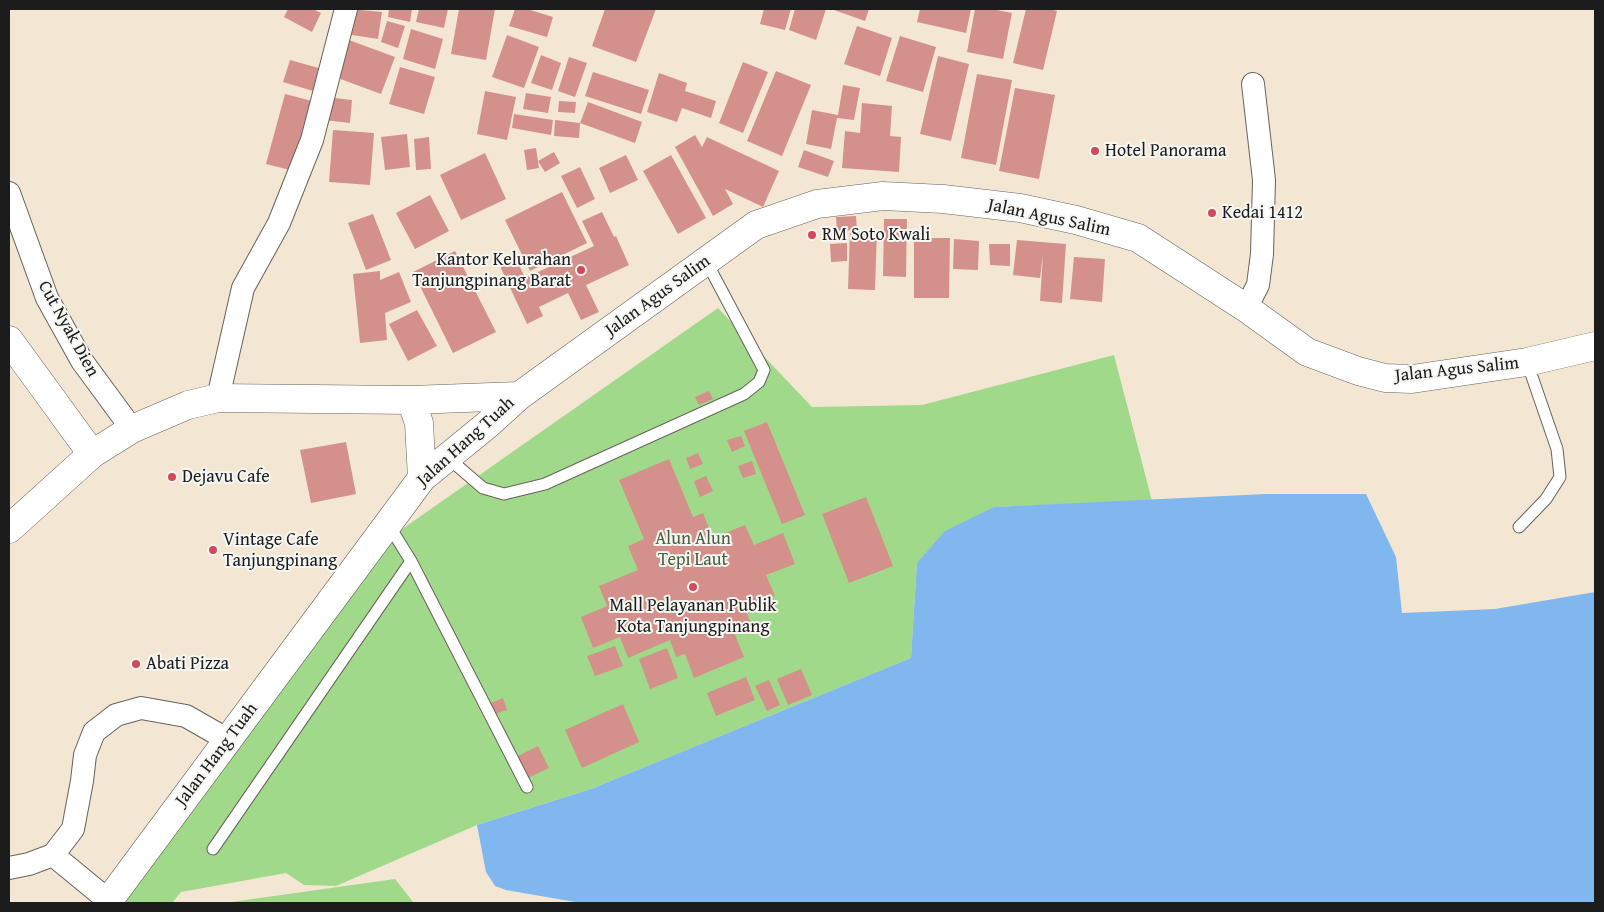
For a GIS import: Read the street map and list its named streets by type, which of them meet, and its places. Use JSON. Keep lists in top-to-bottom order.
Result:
{
  "streets": {
    "main road": ["Jalan Agus Salim", "Jalan Hang Tuah"],
    "street": ["Cut Nyak Dien"]
  },
  "crossings": [
    ["Jalan Agus Salim", "Jalan Hang Tuah"],
    ["Cut Nyak Dien", "Jalan Hang Tuah"]
  ],
  "parks": ["Alun Alun Tepi Laut"],
  "places": [
    "Hotel Panorama",
    "Kedai 1412",
    "RM Soto Kwali",
    "Kantor Kelurahan Tanjungpinang Barat",
    "Dejavu Cafe",
    "Vintage Cafe Tanjungpinang",
    "Mall Pelayanan Publik Kota Tanjungpinang",
    "Abati Pizza"
  ]
}
